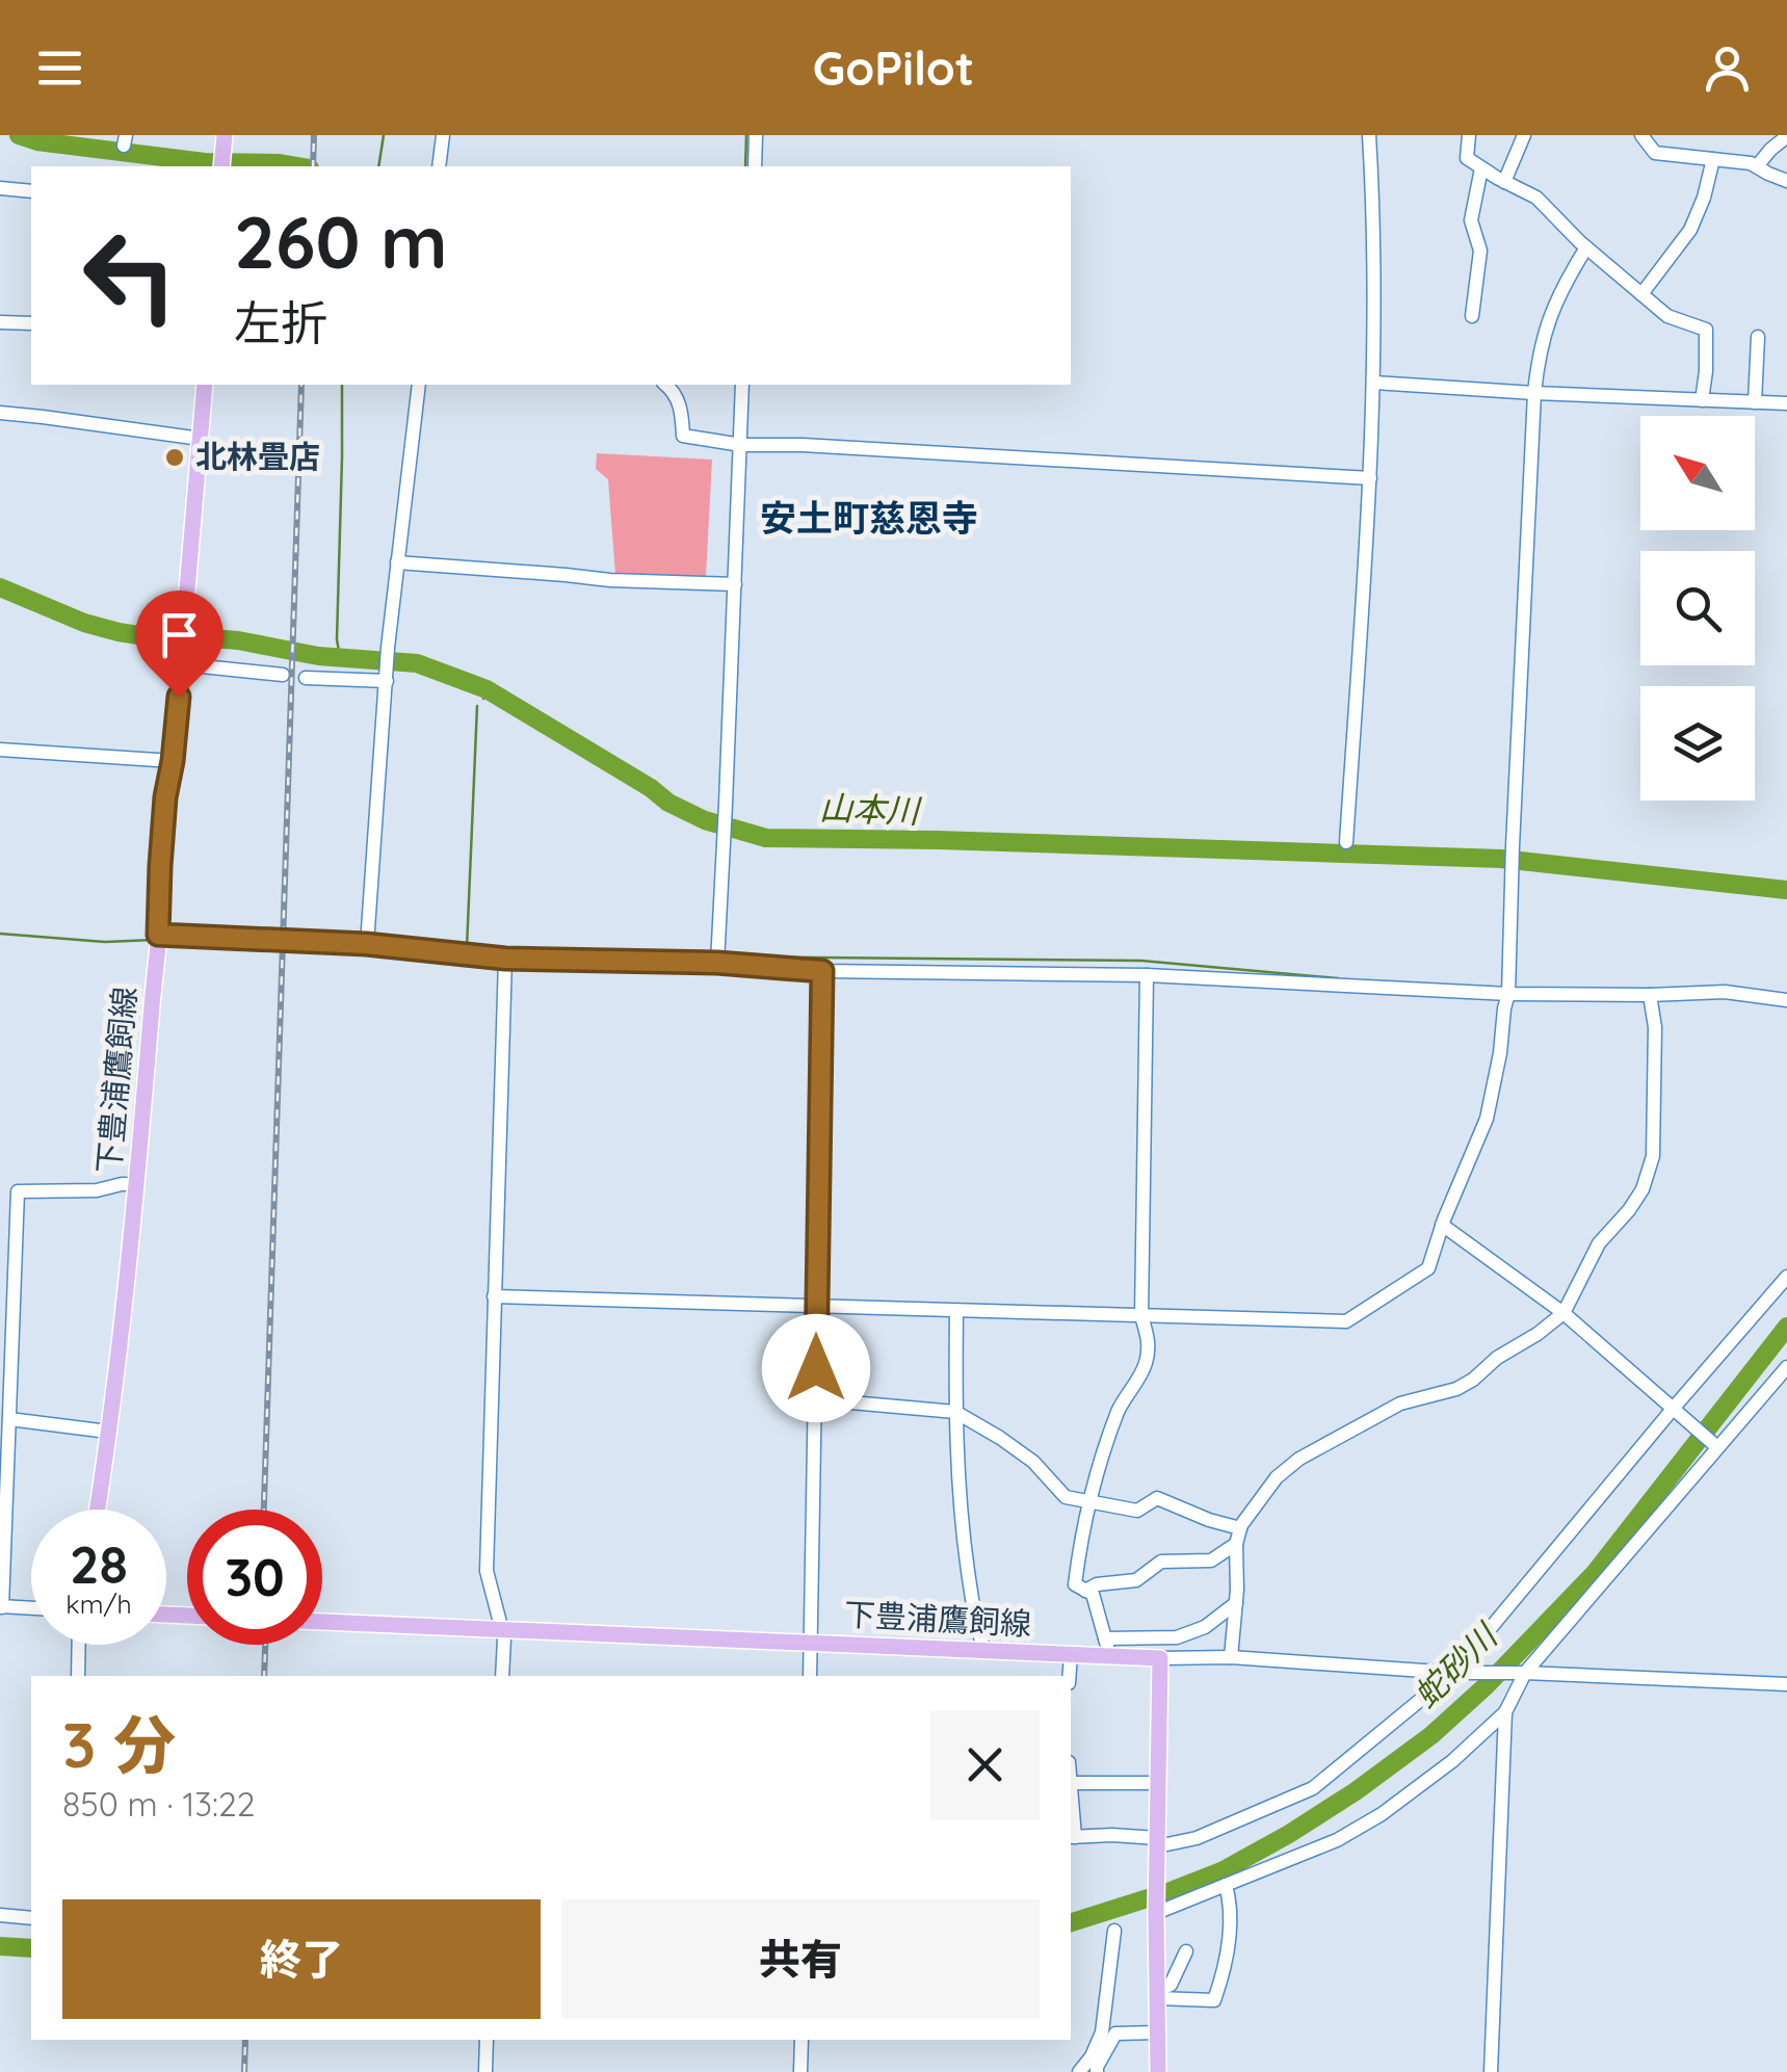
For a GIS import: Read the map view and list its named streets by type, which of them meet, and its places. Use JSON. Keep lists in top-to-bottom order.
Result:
{
  "streets": {
    "main road": ["下豊浦鷹飼線"]
  },
  "districts": ["安土町慈恩寺"],
  "water": ["山本川", "蛇砂川"],
  "places": ["北林畳店"],
  "north": "top left",
  "page": {
    "header": "GoPilot",
    "turn": ["260 m", "左折"],
    "speed": "28 km/h",
    "limit": "30",
    "heading": ["3 分", "850 m · 13:22"],
    "buttons": ["終了", "共有"]
  }
}
